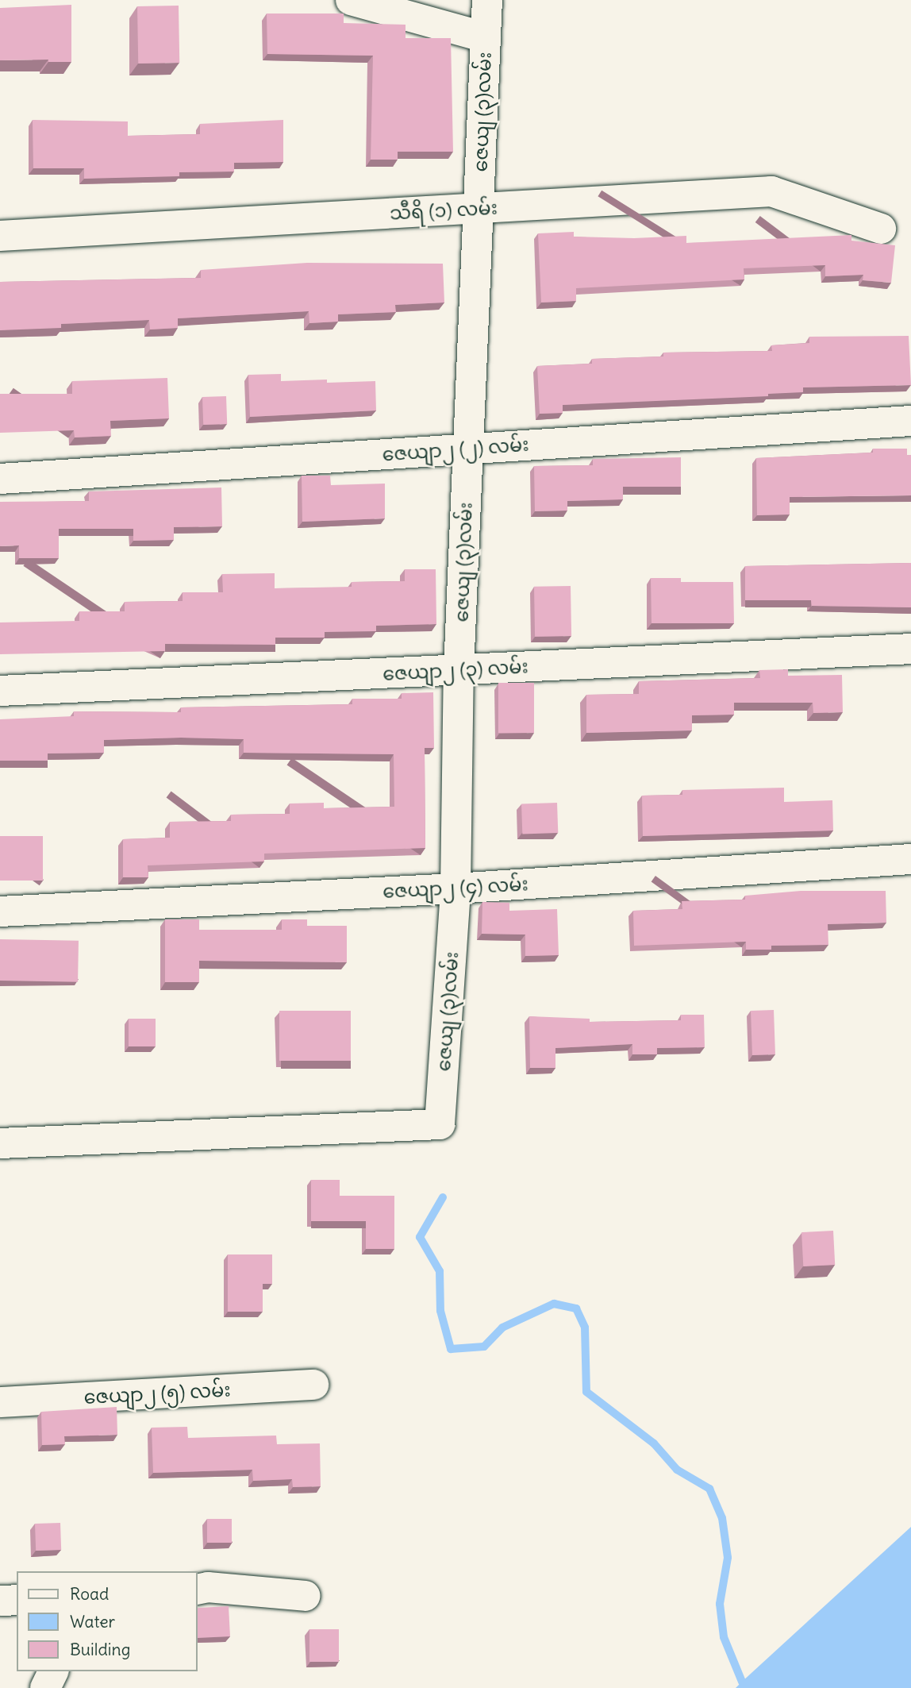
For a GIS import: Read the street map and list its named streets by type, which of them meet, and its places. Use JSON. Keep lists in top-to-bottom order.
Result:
{
  "streets": {
    "street": [
      "ဇေယျ (၃)လမ်း",
      "သီရိ (၁) လမ်း",
      "ဇေယျာ၂ (၂) လမ်း",
      "ဇေယျာ၂ (၃) လမ်း",
      "ဇေယျာ၂ (၄) လမ်း",
      "ဇေယျာ၂ (၅) လမ်း"
    ]
  },
  "crossings": [
    ["ဇေယျ (၃)လမ်း", "သီရိ (၁) လမ်း"],
    ["ဇေယျ (၃)လမ်း", "ဇေယျာ၂ (၂) လမ်း"],
    ["ဇေယျ (၃)လမ်း", "ဇေယျာ၂ (၃) လမ်း"],
    ["ဇေယျ (၃)လမ်း", "ဇေယျာ၂ (၄) လမ်း"]
  ],
  "legend": ["Road", "Water", "Building"]
}
